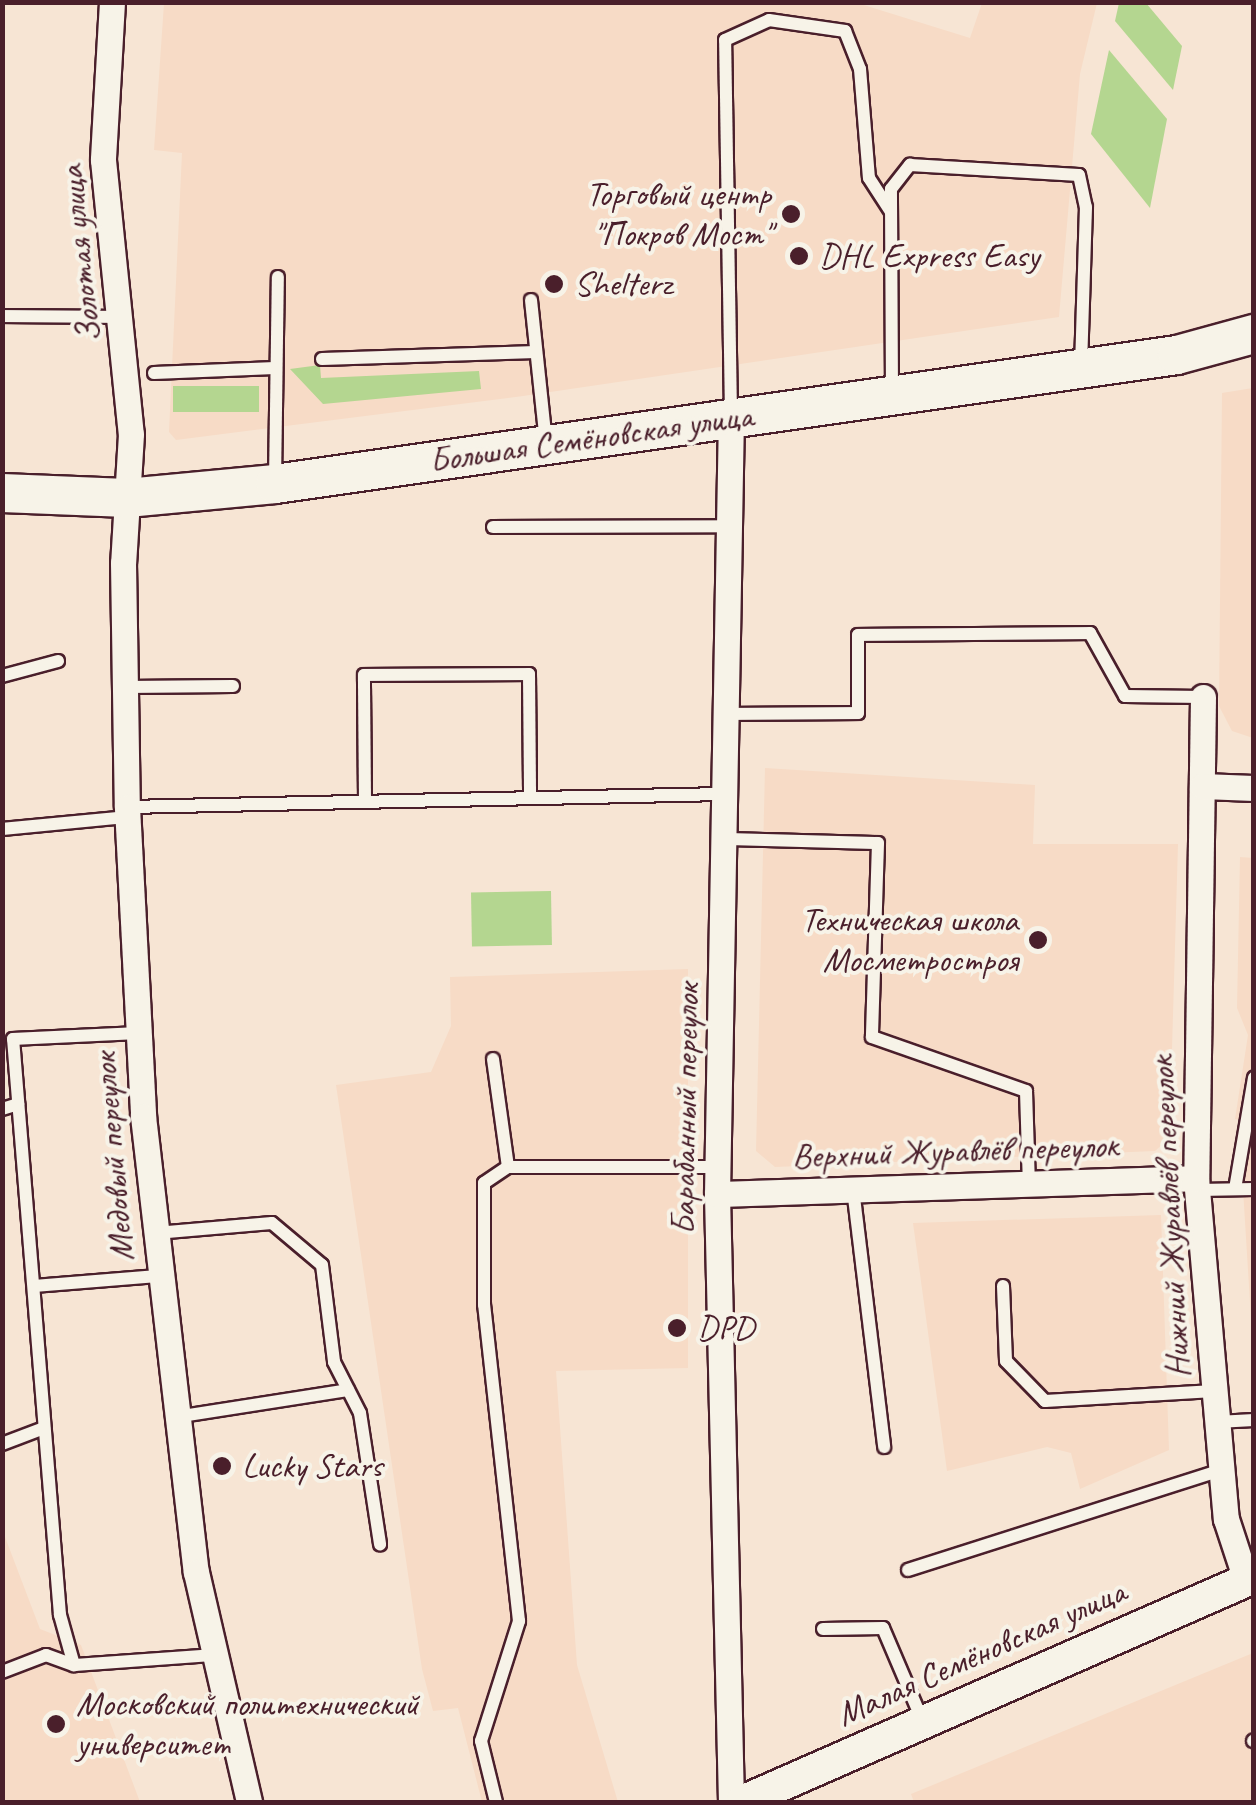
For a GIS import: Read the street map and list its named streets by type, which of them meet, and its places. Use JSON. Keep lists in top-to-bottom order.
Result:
{
  "streets": {
    "main road": ["Большая Семёновская улица"],
    "street": [
      "Золотая улица",
      "Барабанный переулок",
      "Верхний Журавлёв переулок",
      "Медовый переулок",
      "Нижний Журавлёв переулок",
      "Малая Семёновская улица"
    ]
  },
  "crossings": [
    ["Золотая улица", "Большая Семёновская улица"],
    ["Золотая улица", "Медовый переулок"],
    ["Большая Семёновская улица", "Барабанный переулок"],
    ["Большая Семёновская улица", "Медовый переулок"],
    ["Барабанный переулок", "Верхний Журавлёв переулок"],
    ["Верхний Журавлёв переулок", "Нижний Журавлёв переулок"],
    ["Нижний Журавлёв переулок", "Малая Семёновская улица"]
  ],
  "places": [
    "Торговый центр \"Покров Мост\"",
    "DHL Express Easy",
    "Shelterz",
    "Техническая школа Мосметростроя",
    "DPD",
    "Lucky Stars",
    "Московский политехнический университет"
  ]
}
